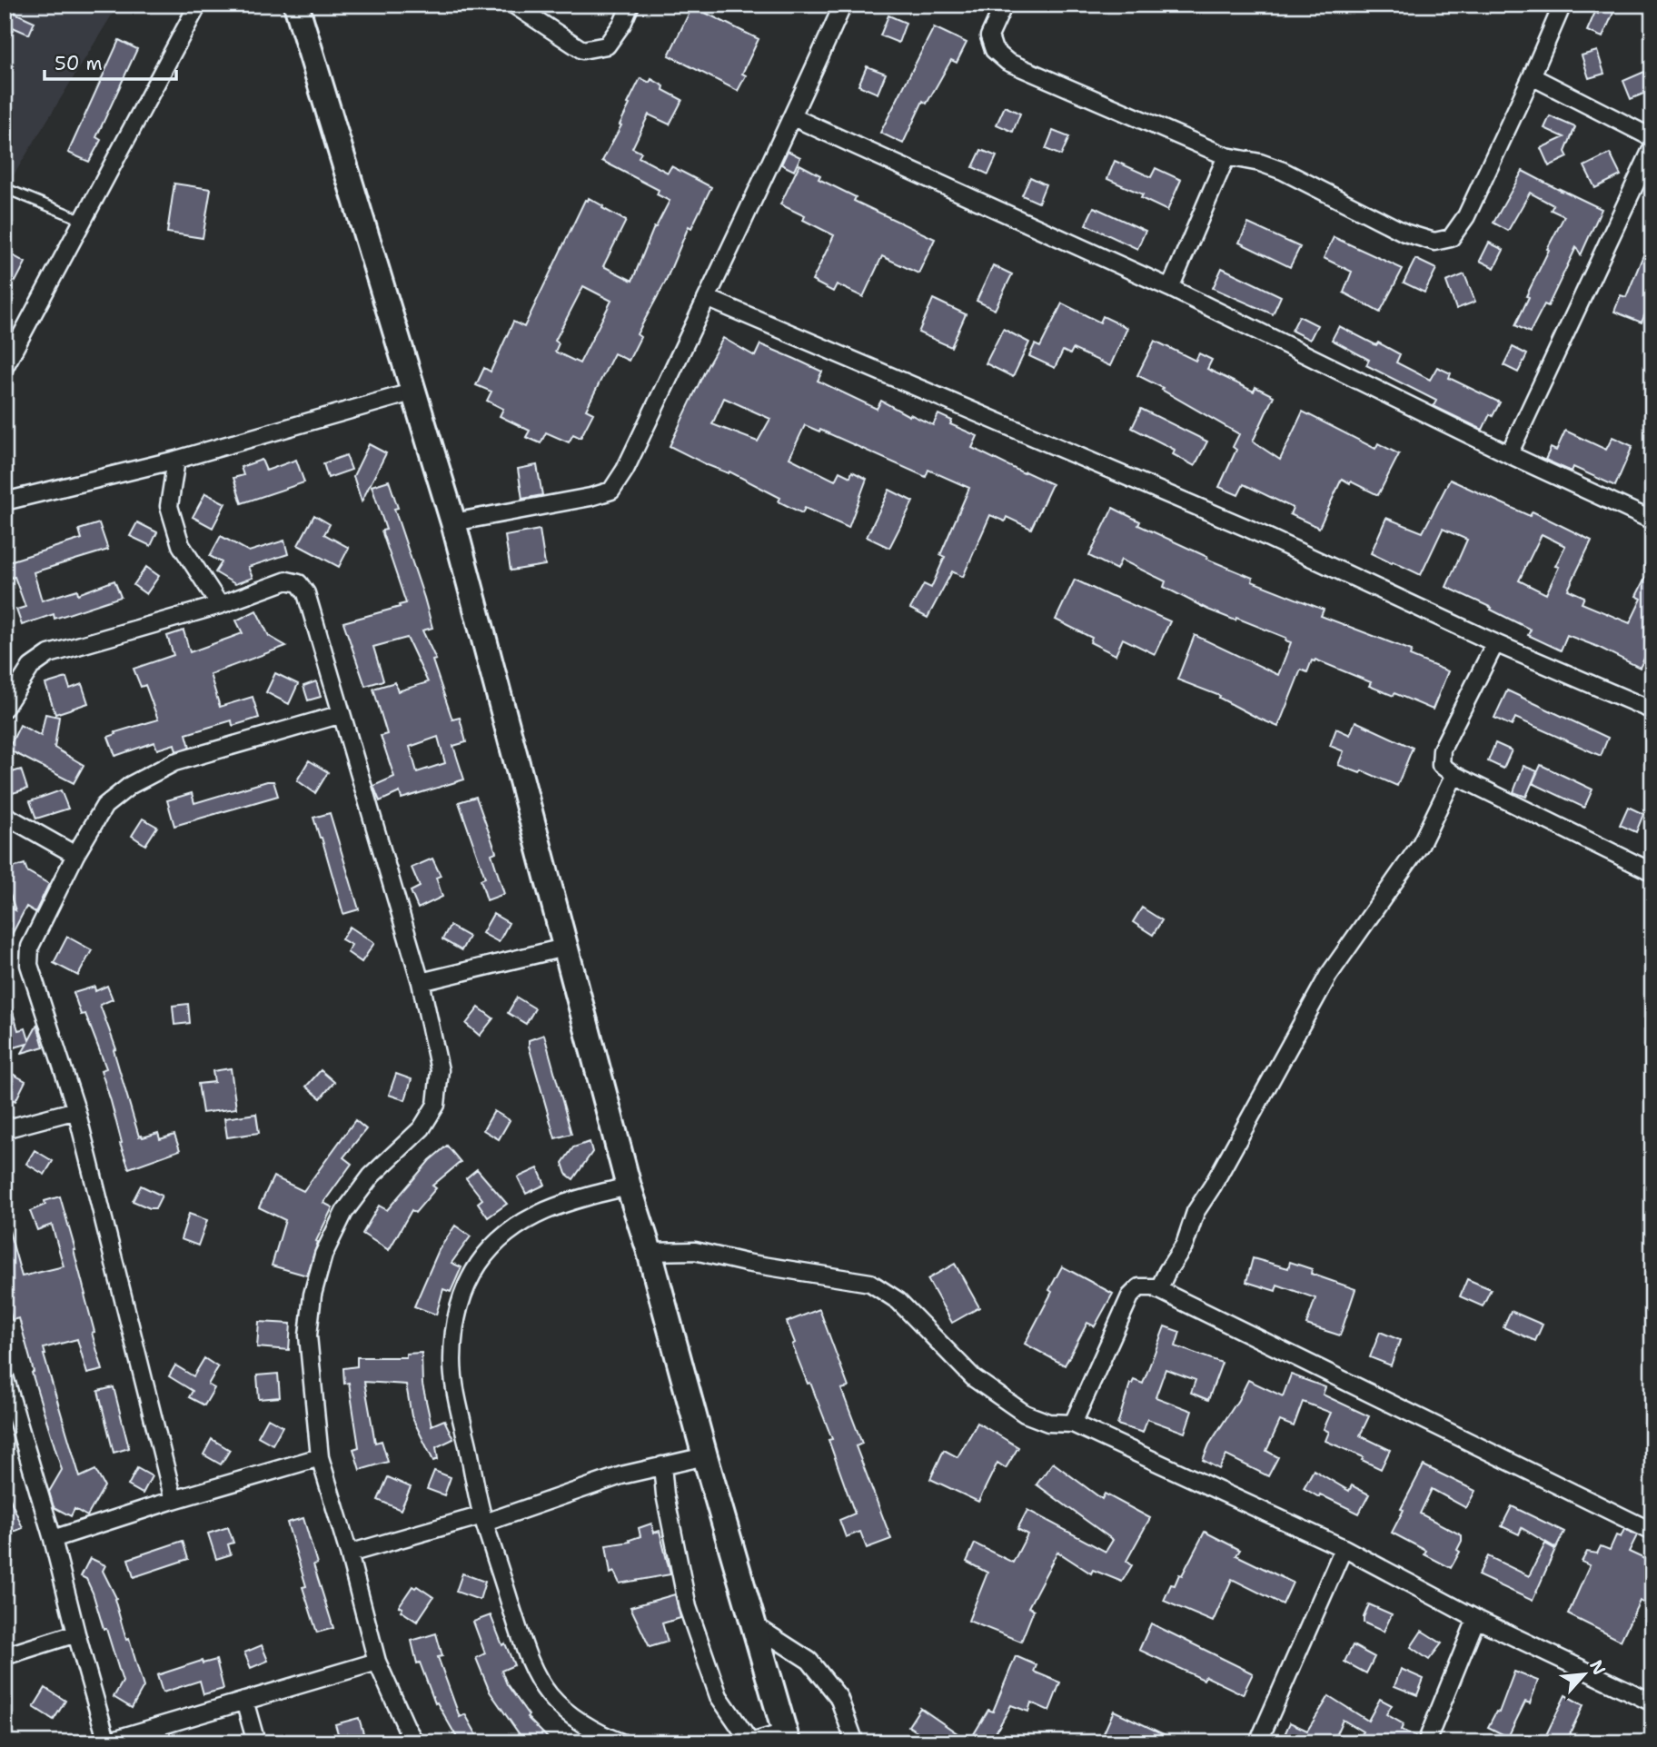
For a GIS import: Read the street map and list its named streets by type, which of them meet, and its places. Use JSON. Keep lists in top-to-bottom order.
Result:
{
  "scale_bar": "50 m",
  "north": "top right"
}
